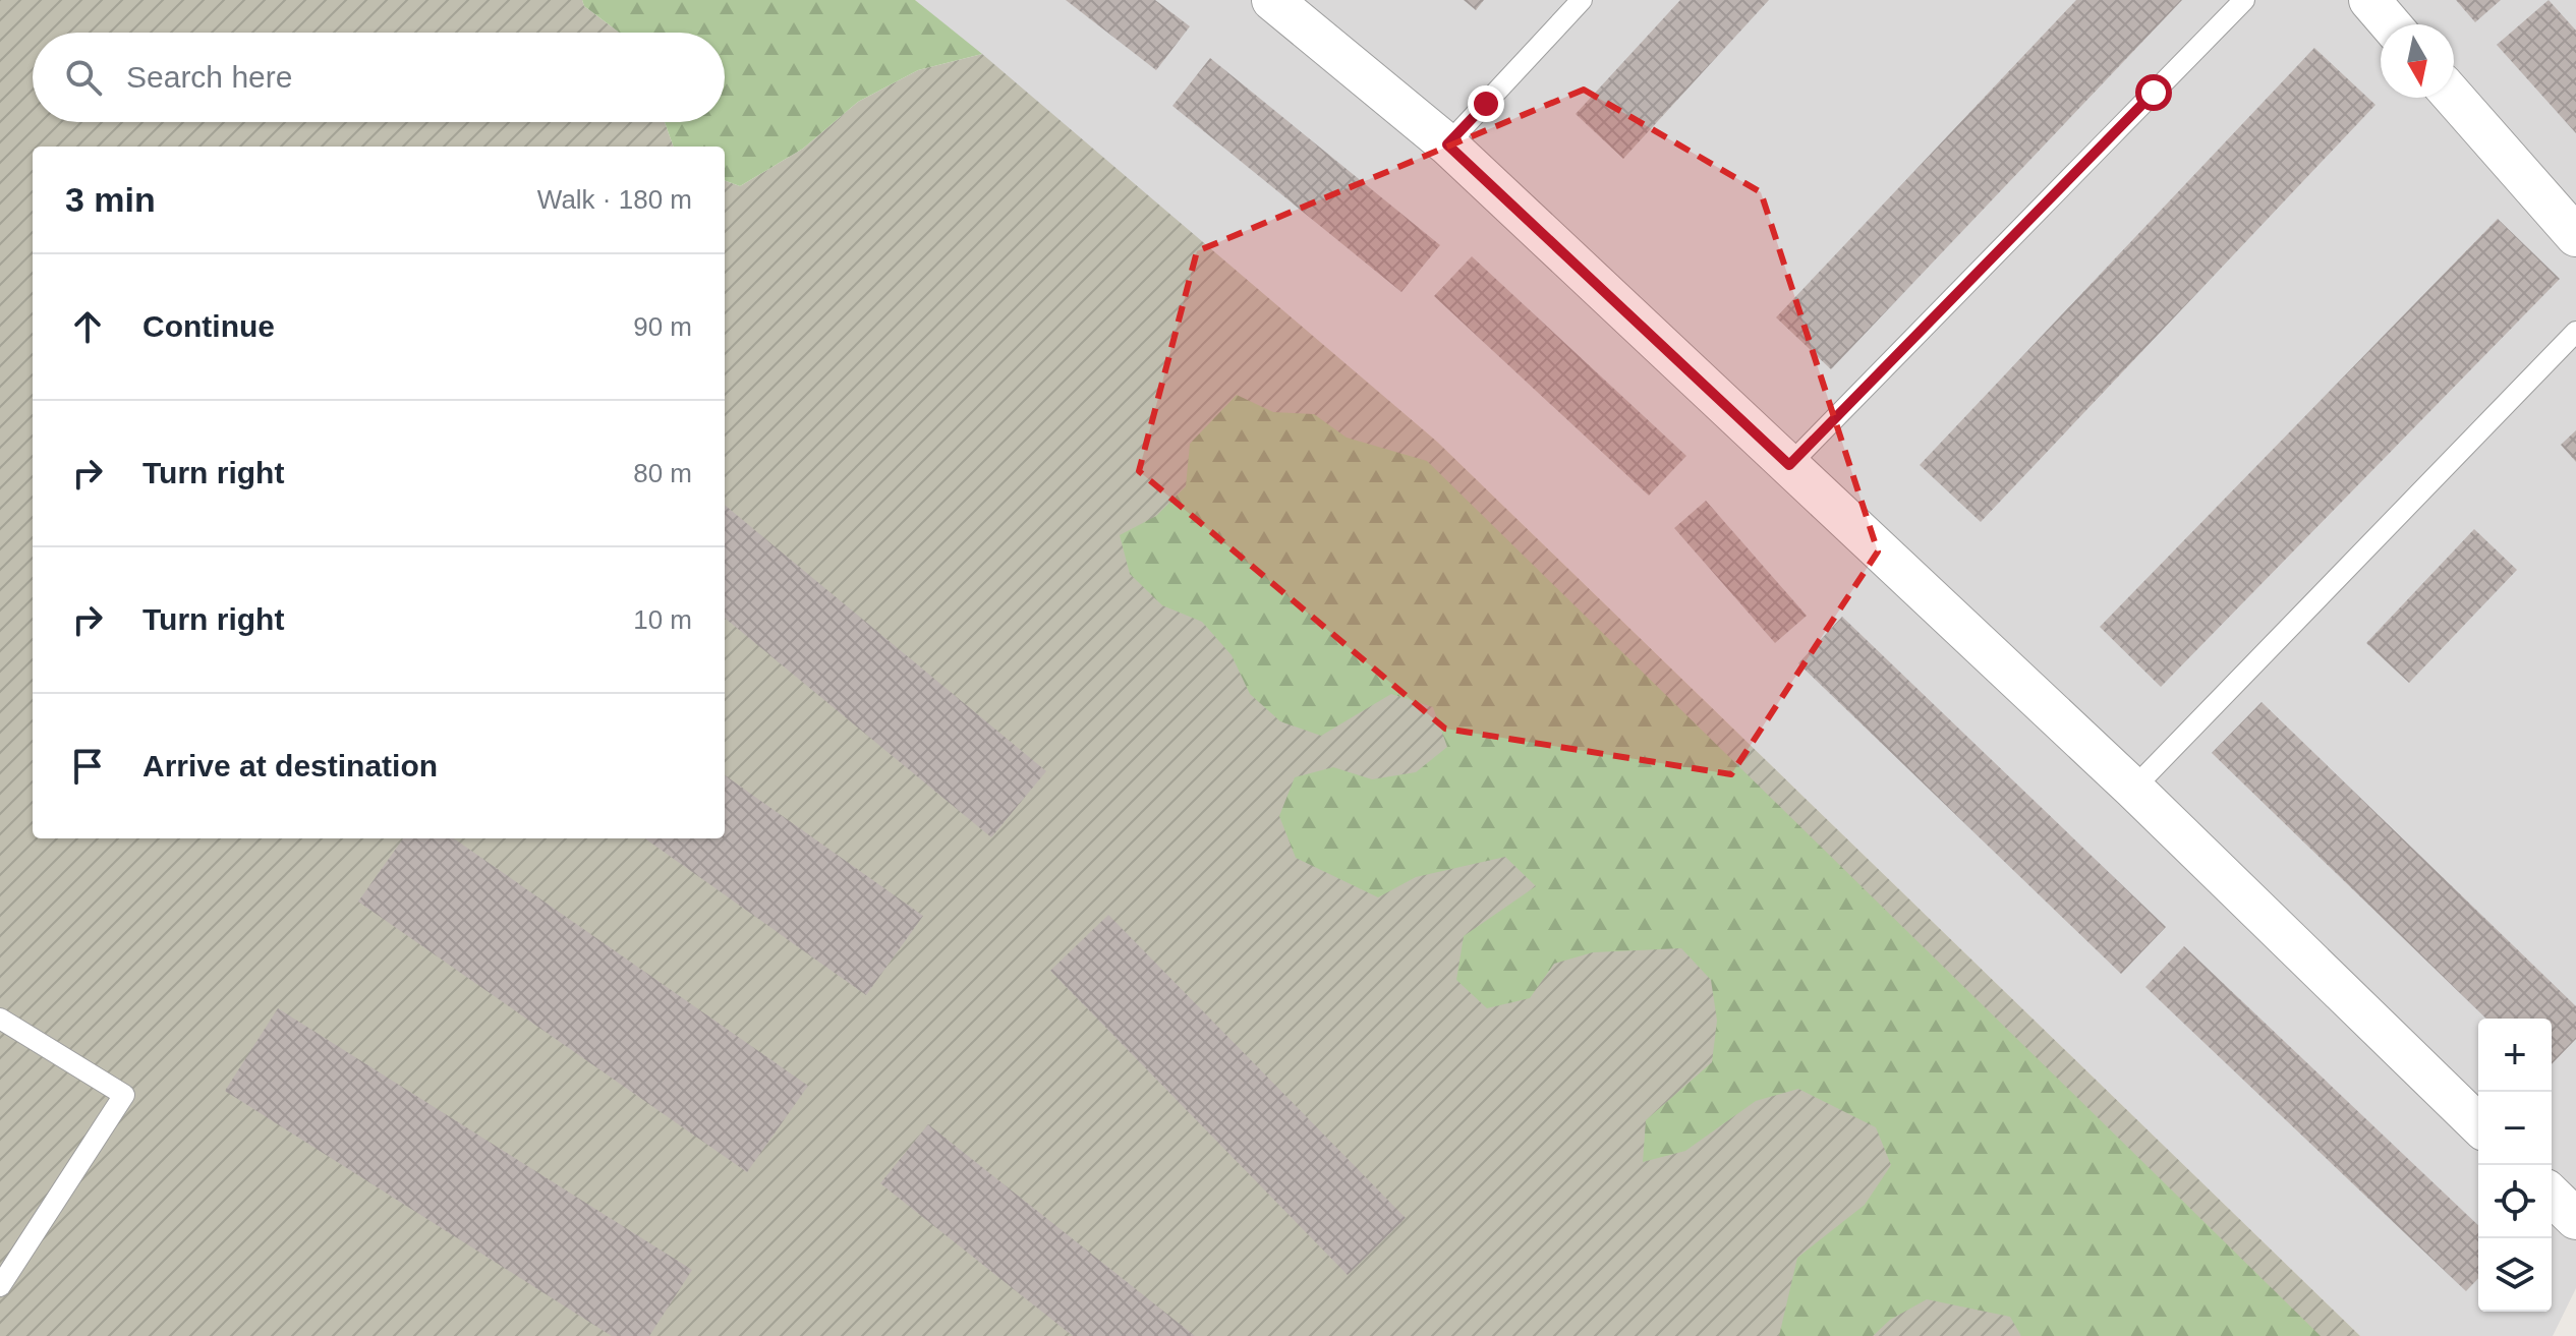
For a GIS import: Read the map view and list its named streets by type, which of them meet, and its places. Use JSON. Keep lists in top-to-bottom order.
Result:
{
  "north": "bottom",
  "page": {
    "search": "Search here",
    "heading": ["3 min", "Walk · 180 m"],
    "list": [
      ["Continue", "90 m"],
      ["Turn right", "80 m"],
      ["Turn right", "10 m"],
      "Arrive at destination"
    ],
    "map_buttons": ["+", "−"]
  }
}
